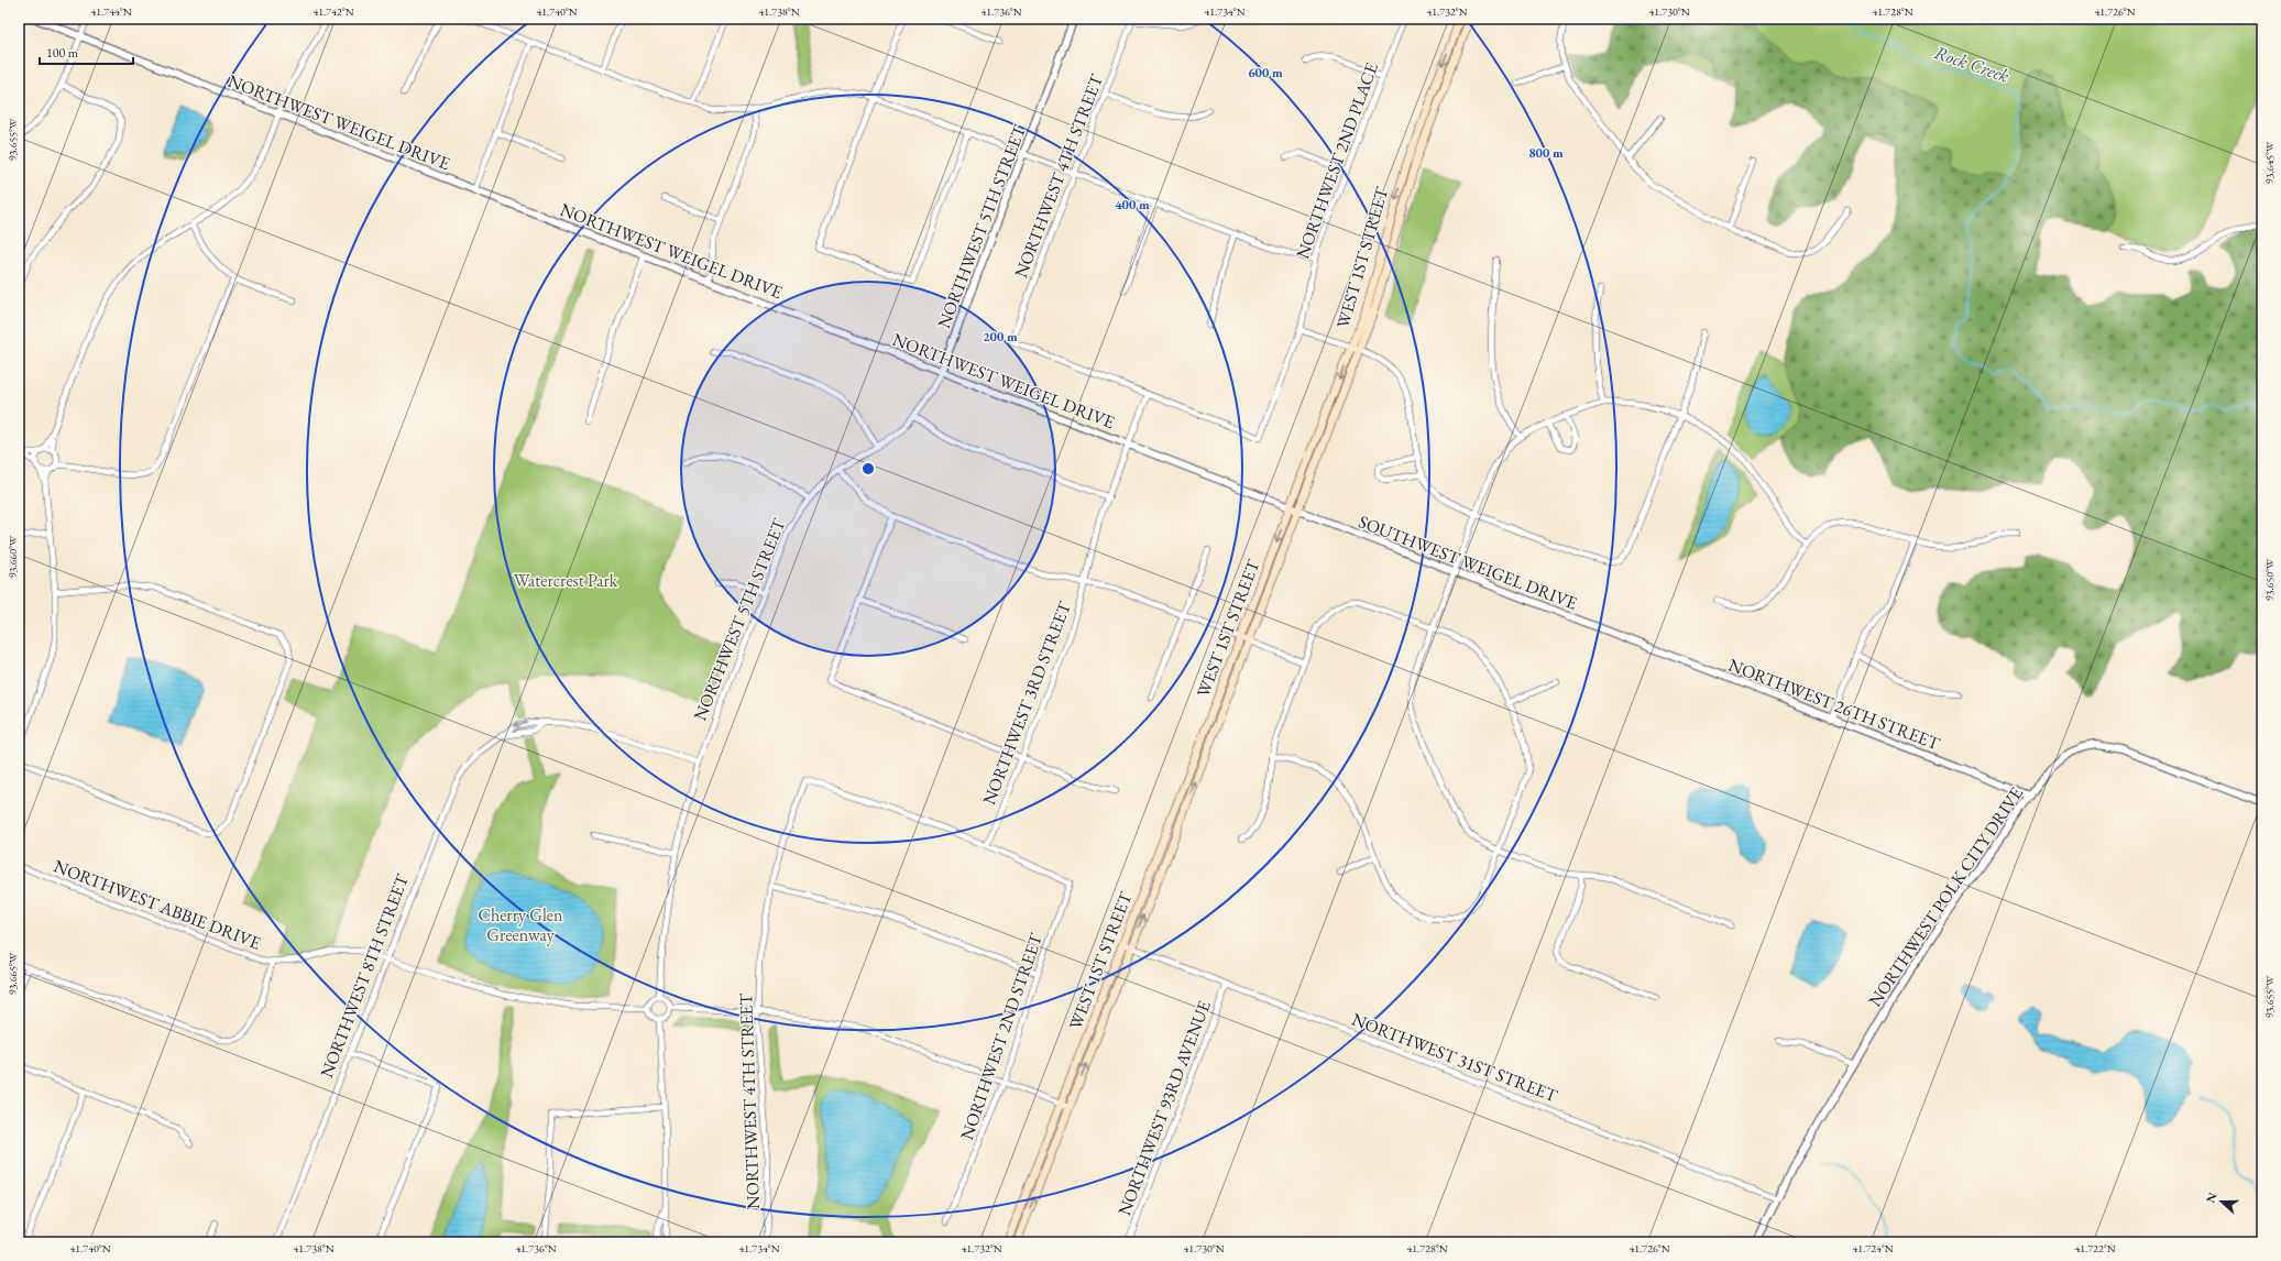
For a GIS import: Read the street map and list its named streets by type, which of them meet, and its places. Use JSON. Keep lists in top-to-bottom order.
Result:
{
  "streets": {
    "main road": ["WEST 1ST STREET"],
    "street": [
      "NORTHWEST WEIGEL DRIVE",
      "NORTHWEST 2ND PLACE",
      "NORTHWEST 4TH STREET",
      "NORTHWEST 5TH STREET",
      "SOUTHWEST WEIGEL DRIVE",
      "NORTHWEST 3RD STREET",
      "NORTHWEST 26TH STREET",
      "NORTHWEST POLK CITY DRIVE",
      "NORTHWEST ABBIE DRIVE",
      "NORTHWEST 8TH STREET",
      "NORTHWEST 2ND STREET",
      "NORTHWEST 31ST STREET",
      "NORTHWEST 93RD AVENUE"
    ]
  },
  "crossings": [
    ["NORTHWEST WEIGEL DRIVE", "NORTHWEST 5TH STREET"],
    ["NORTHWEST WEIGEL DRIVE", "WEST 1ST STREET"],
    ["NORTHWEST WEIGEL DRIVE", "SOUTHWEST WEIGEL DRIVE"],
    ["NORTHWEST WEIGEL DRIVE", "NORTHWEST 3RD STREET"],
    ["NORTHWEST 2ND PLACE", "NORTHWEST 4TH STREET"],
    ["NORTHWEST 2ND PLACE", "NORTHWEST 3RD STREET"],
    ["NORTHWEST 4TH STREET", "NORTHWEST 3RD STREET"],
    ["NORTHWEST 4TH STREET", "NORTHWEST 2ND STREET"],
    ["NORTHWEST 5TH STREET", "NORTHWEST ABBIE DRIVE"],
    ["NORTHWEST 5TH STREET", "NORTHWEST 8TH STREET"],
    ["WEST 1ST STREET", "SOUTHWEST WEIGEL DRIVE"],
    ["WEST 1ST STREET", "NORTHWEST 31ST STREET"],
    ["SOUTHWEST WEIGEL DRIVE", "NORTHWEST 26TH STREET"],
    ["NORTHWEST 3RD STREET", "NORTHWEST 2ND STREET"],
    ["NORTHWEST 26TH STREET", "NORTHWEST POLK CITY DRIVE"],
    ["NORTHWEST POLK CITY DRIVE", "NORTHWEST 31ST STREET"],
    ["NORTHWEST ABBIE DRIVE", "NORTHWEST 8TH STREET"],
    ["NORTHWEST 31ST STREET", "NORTHWEST 93RD AVENUE"]
  ],
  "water": ["Rock Creek"],
  "parks": ["Watercrest Park", "Cherry Glen Greenway"],
  "scale_bar": "100 m",
  "north": "left",
  "coordinates": [
    "41.744°N",
    "41.742°N",
    "41.740°N",
    "41.738°N",
    "41.736°N",
    "41.734°N",
    "41.732°N",
    "41.730°N",
    "41.728°N",
    "41.726°N",
    "93.655°W",
    "93.645°W",
    "93.660°W",
    "93.650°W",
    "93.665°W",
    "41.724°N",
    "41.722°N"
  ],
  "rings": [
    "600 m",
    "800 m",
    "400 m",
    "200 m"
  ]
}
